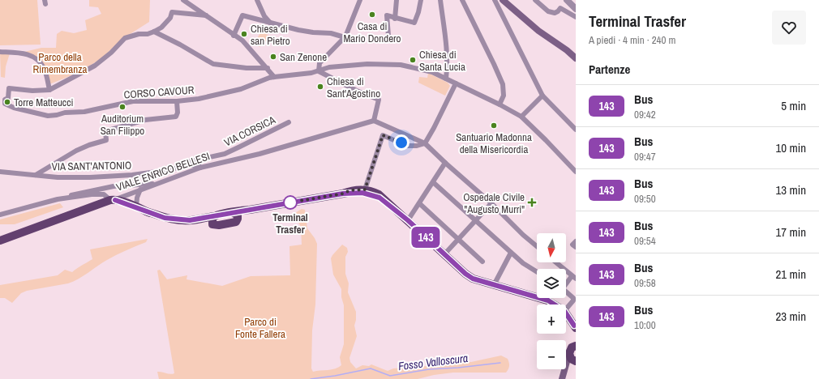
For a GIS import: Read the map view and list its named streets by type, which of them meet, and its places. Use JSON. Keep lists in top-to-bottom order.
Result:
{
  "streets": {
    "main road": ["VIALE ENRICO BELLESI"],
    "street": ["CORSO CAVOUR", "VIA CORSICA", "VIA SANT'ANTONIO"]
  },
  "crossings": [
    ["VIA CORSICA", "VIA SANT'ANTONIO"]
  ],
  "water": ["Fosso Valloscura"],
  "parks": ["Parco della Rimembranza", "Parco di Fonte Fallera"],
  "places": {
    "other": [
      "Casa di Mario Dondero",
      "Chiesa di san Pietro",
      "San Zenone",
      "Chiesa di Santa Lucia",
      "Chiesa di Sant'Agostino",
      "Torre Matteucci",
      "Auditorium San Filippo",
      "Santuario Madonna della Misericordia",
      "Terminal Trasfer"
    ],
    "health": ["Ospedale Civile \"Augusto Murri\""]
  },
  "lines": ["bus line 143"],
  "north": "bottom",
  "page": {
    "on_map": "143",
    "heading": [
      ["Terminal Trasfer", "A piedi · 4 min · 240 m"],
      "Partenze"
    ],
    "list": [
      {
        "mark": "143",
        "name": "Bus",
        "note": "09:42",
        "value": "5 min"
      },
      {
        "mark": "143",
        "name": "Bus",
        "note": "09:47",
        "value": "10 min"
      },
      {
        "mark": "143",
        "name": "Bus",
        "note": "09:50",
        "value": "13 min"
      },
      {
        "mark": "143",
        "name": "Bus",
        "note": "09:54",
        "value": "17 min"
      },
      {
        "mark": "143",
        "name": "Bus",
        "note": "09:58",
        "value": "21 min"
      },
      {
        "mark": "143",
        "name": "Bus",
        "note": "10:00",
        "value": "23 min"
      }
    ],
    "map_buttons": ["+", "−"]
  }
}
